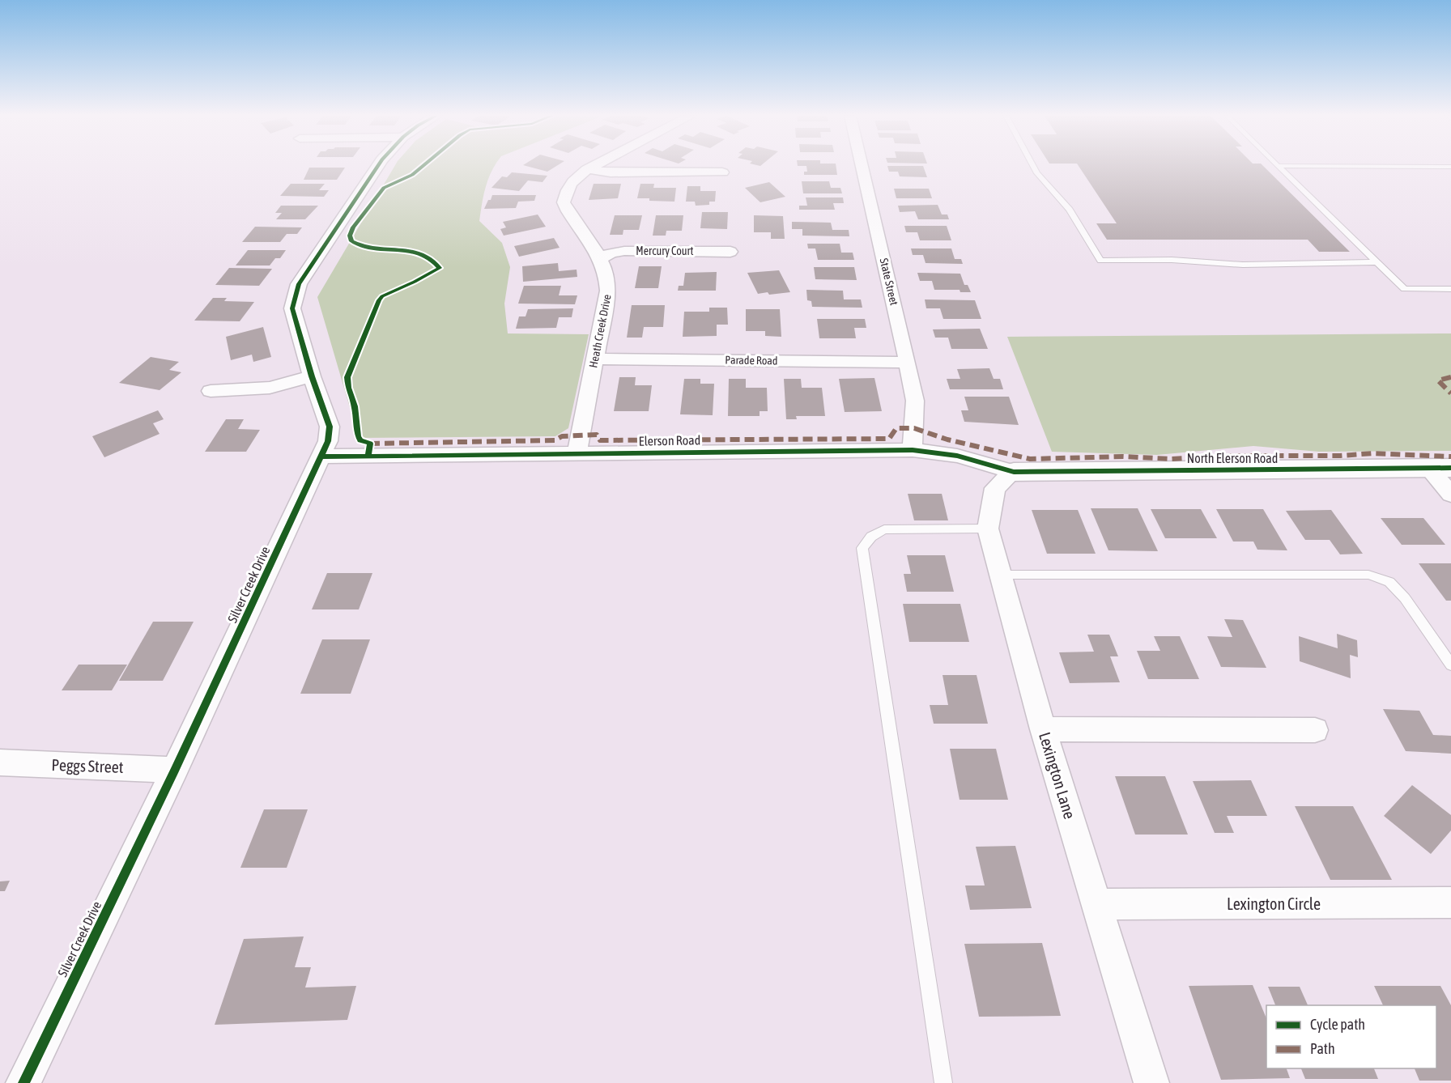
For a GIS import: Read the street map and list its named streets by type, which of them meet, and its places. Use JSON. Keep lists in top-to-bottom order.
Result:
{
  "streets": {
    "street": [
      "Mercury Court",
      "State Street",
      "Heath Creek Drive",
      "Parade Road",
      "Elerson Road",
      "North Elerson Road",
      "Silver Creek Drive",
      "Peggs Street",
      "Lexington Lane",
      "Lexington Circle"
    ]
  },
  "crossings": [
    ["Mercury Court", "Heath Creek Drive"],
    ["State Street", "Parade Road"],
    ["State Street", "Elerson Road"],
    ["Heath Creek Drive", "Parade Road"],
    ["Heath Creek Drive", "Elerson Road"],
    ["Elerson Road", "North Elerson Road"],
    ["Elerson Road", "Silver Creek Drive"],
    ["Elerson Road", "Lexington Lane"],
    ["North Elerson Road", "Lexington Lane"],
    ["Silver Creek Drive", "Peggs Street"],
    ["Lexington Lane", "Lexington Circle"]
  ],
  "legend": ["Cycle path", "Path"]
}
